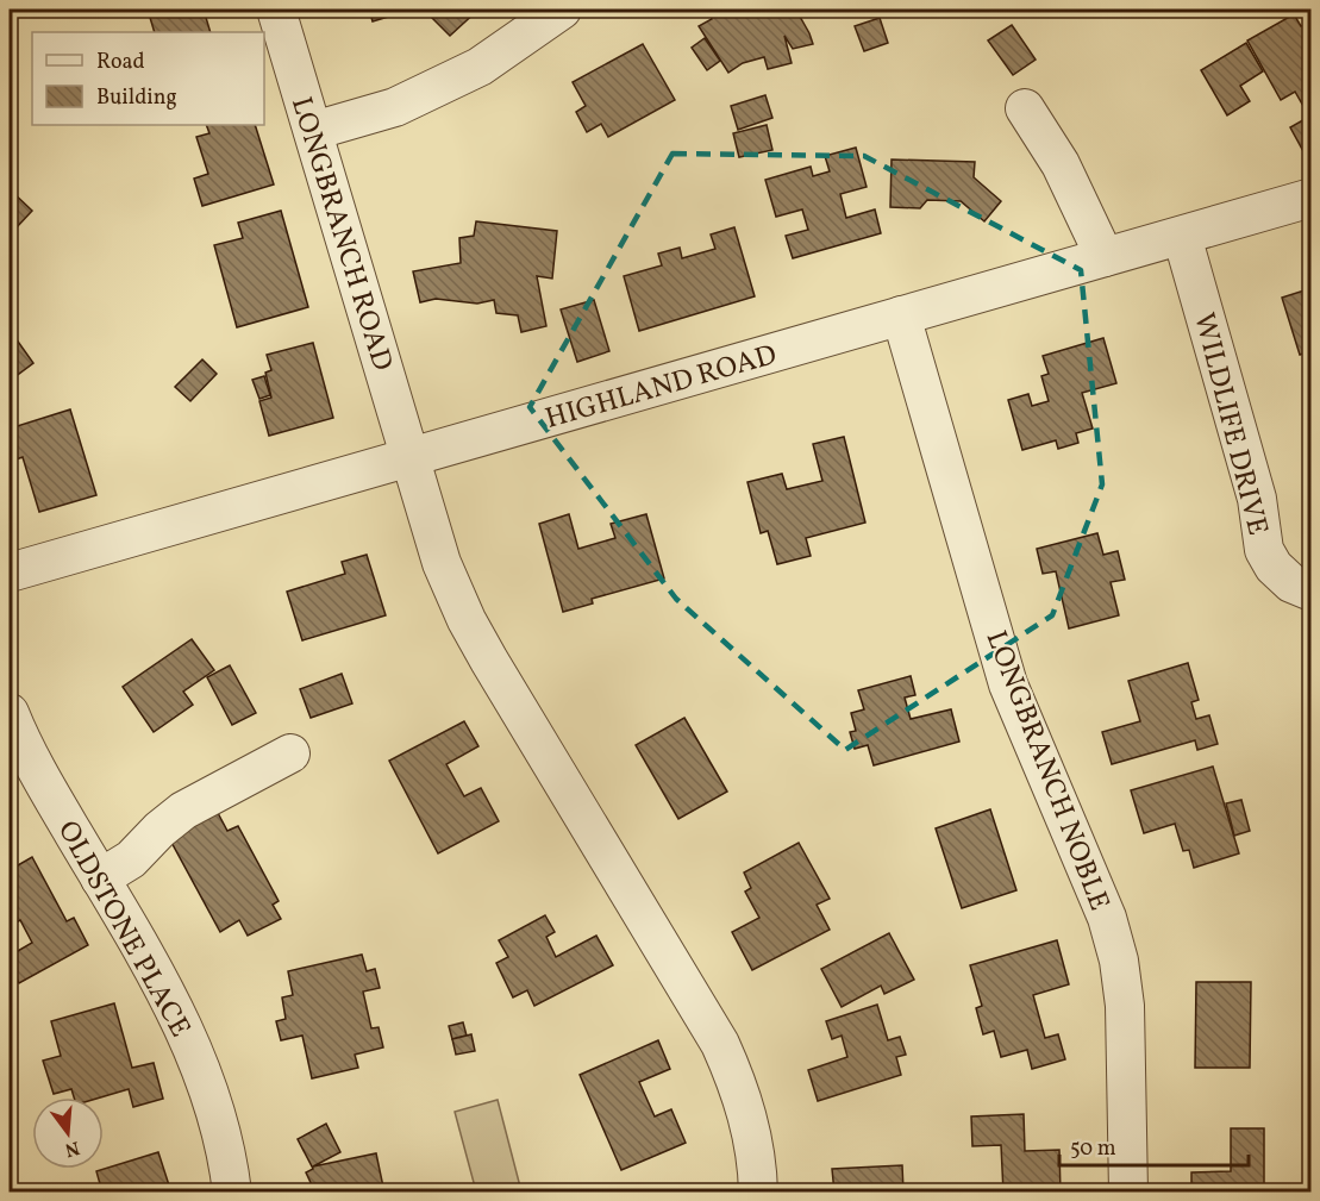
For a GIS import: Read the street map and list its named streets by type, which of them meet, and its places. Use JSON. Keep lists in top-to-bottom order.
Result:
{
  "streets": {
    "street": [
      "LONGBRANCH ROAD",
      "HIGHLAND ROAD",
      "WILDLIFE DRIVE",
      "LONGBRANCH NOBLE",
      "OLDSTONE PLACE"
    ]
  },
  "crossings": [
    ["LONGBRANCH ROAD", "HIGHLAND ROAD"],
    ["HIGHLAND ROAD", "WILDLIFE DRIVE"],
    ["HIGHLAND ROAD", "LONGBRANCH NOBLE"]
  ],
  "legend": ["Road", "Building"],
  "scale_bar": "50 m",
  "north": "bottom"
}
